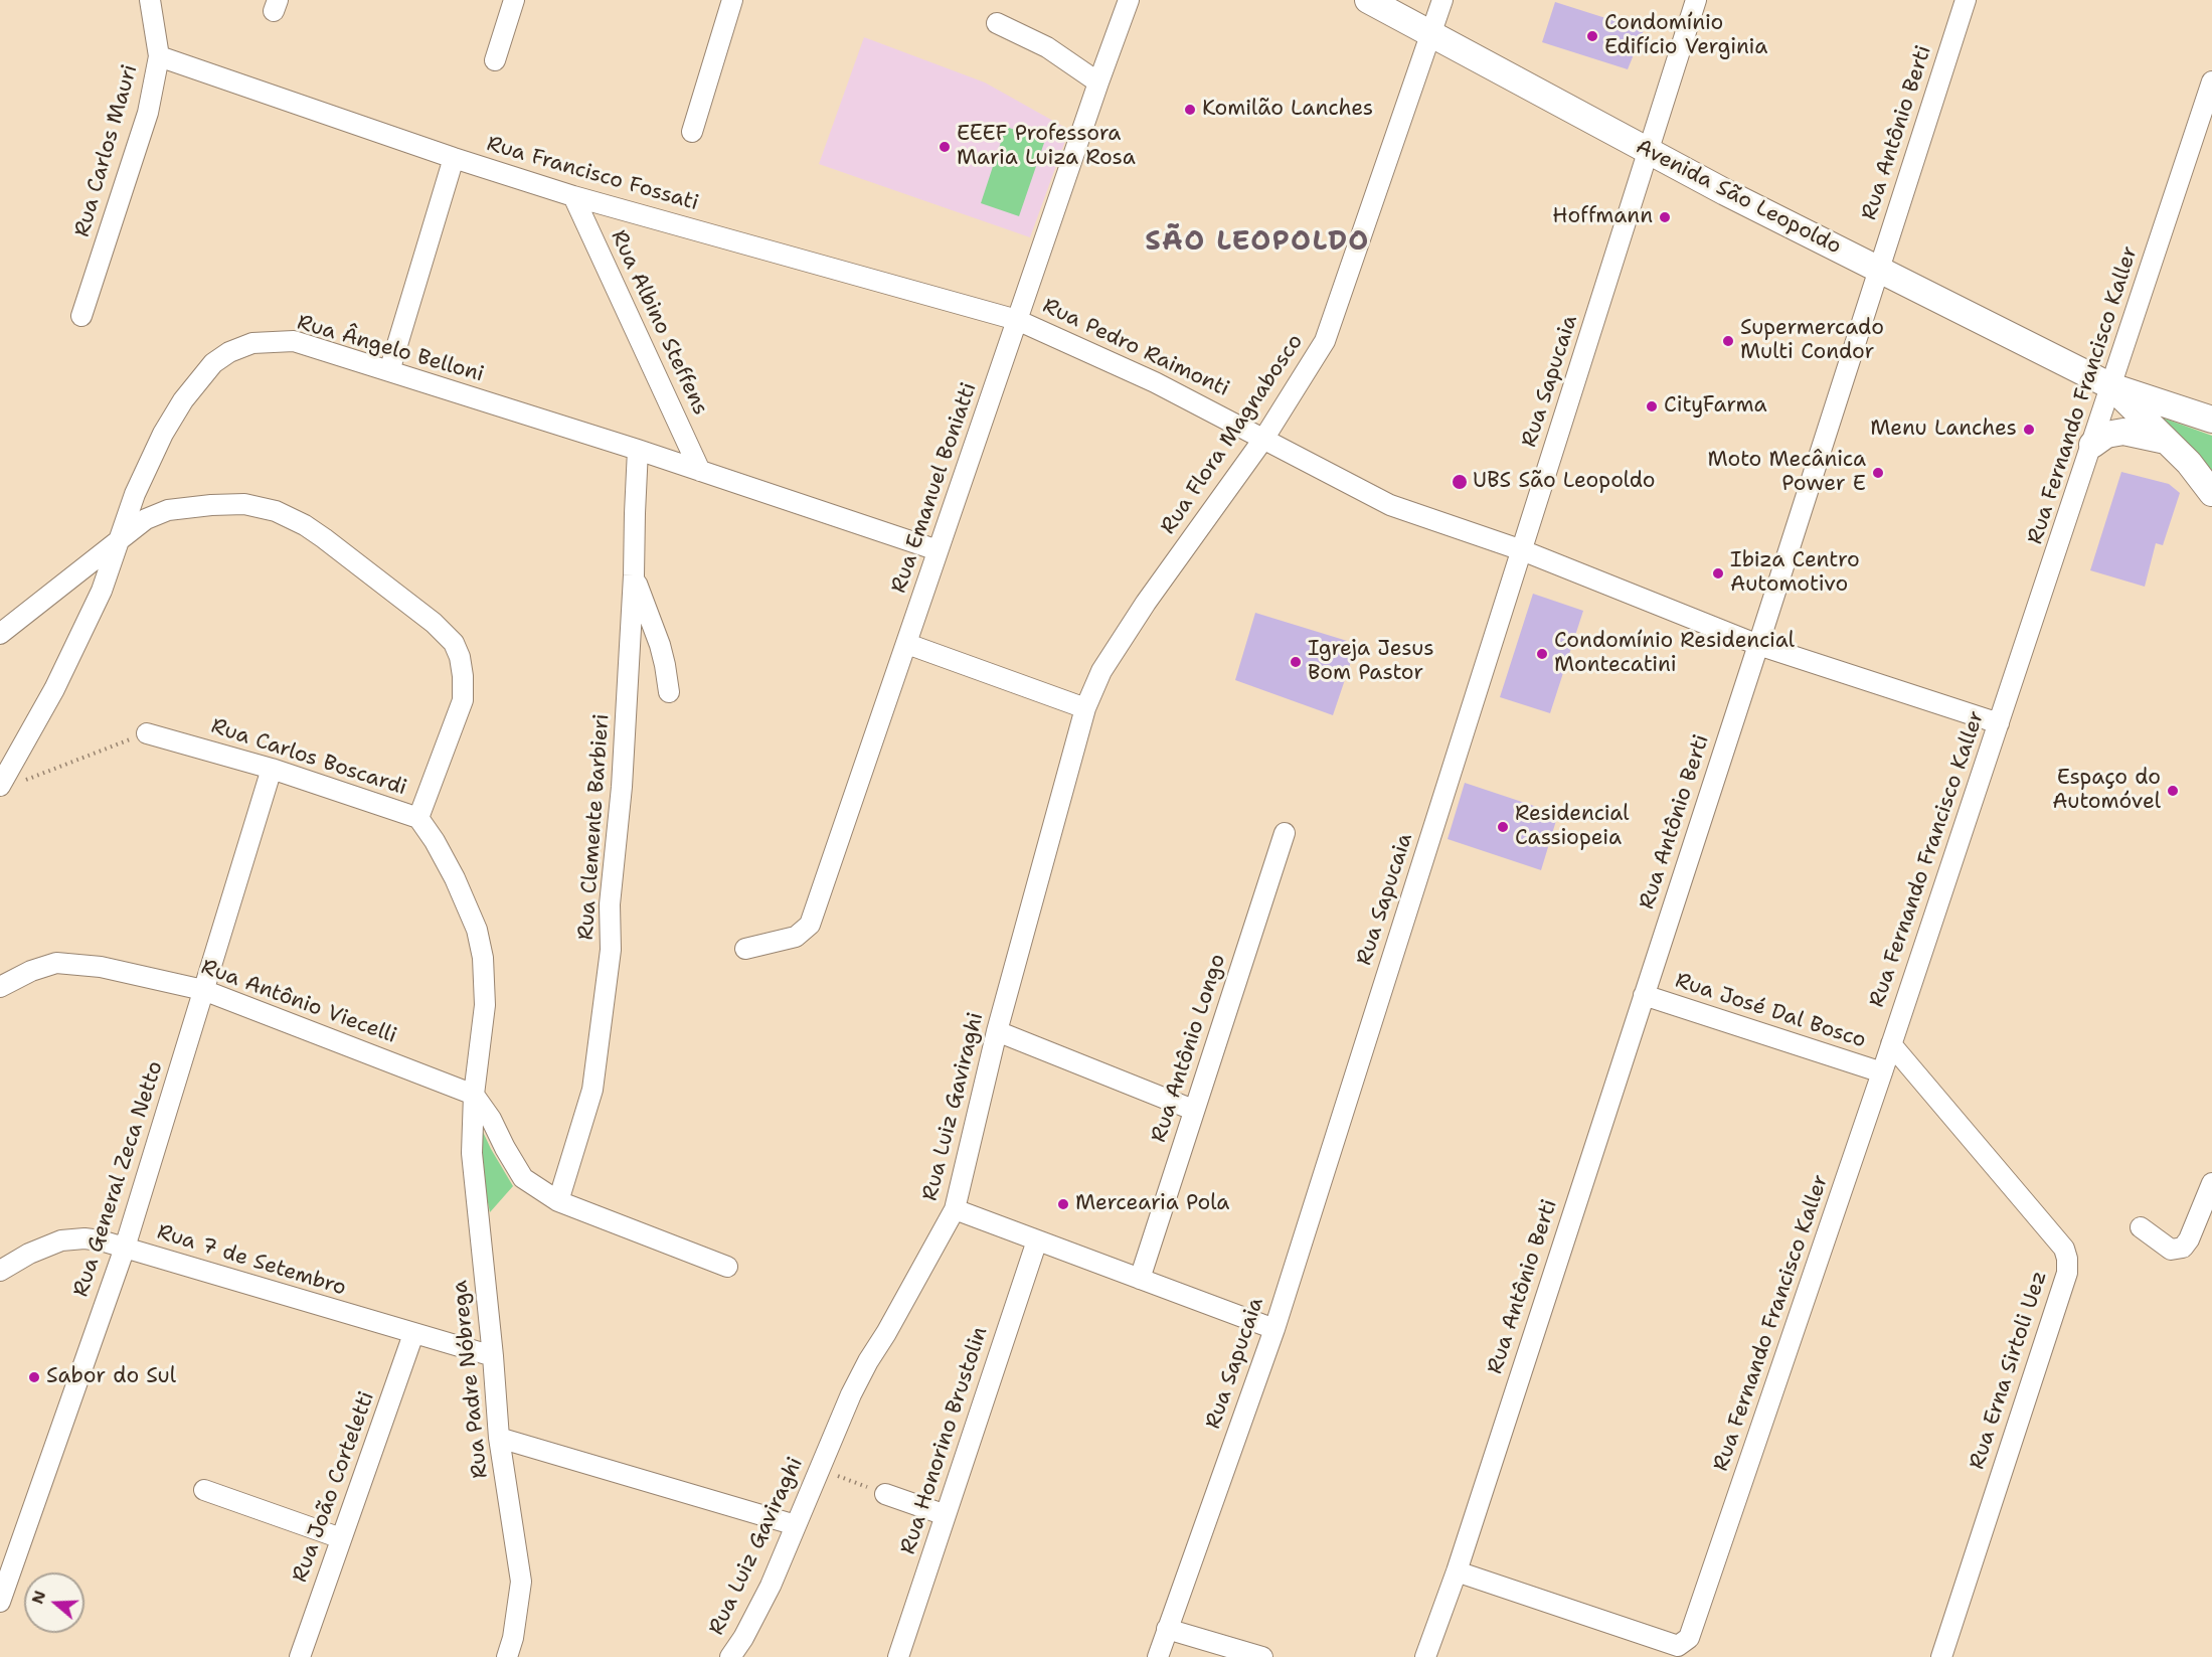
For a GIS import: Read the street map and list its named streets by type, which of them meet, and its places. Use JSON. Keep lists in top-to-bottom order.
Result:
{
  "streets": {
    "main road": ["Avenida São Leopoldo"],
    "street": [
      "Rua Antônio Berti",
      "Rua Carlos Mauri",
      "Rua Francisco Fossati",
      "Rua Albino Steffens",
      "Rua Pedro Raimonti",
      "Rua Ângelo Belloni",
      "Rua Sapucaia",
      "Rua Fernando Francisco Kaller",
      "Rua Flora Magnabosco",
      "Rua Emanuel Boniatti",
      "Rua Carlos Boscardi",
      "Rua Clemente Barbieri",
      "Rua Antônio Viecelli",
      "Rua José Dal Bosco",
      "Rua Antônio Longo",
      "Rua Luiz Gaviraghi",
      "Rua General Zeca Netto",
      "Rua 7 de Setembro",
      "Rua Erna Sirtoli Uez",
      "Rua Padre Nóbrega",
      "Rua Honorino Brustolin",
      "Rua João Corteletti"
    ]
  },
  "crossings": [
    ["Rua Antônio Berti", "Avenida São Leopoldo"],
    ["Rua Antônio Berti", "Rua Pedro Raimonti"],
    ["Rua Antônio Berti", "Rua Fernando Francisco Kaller"],
    ["Rua Antônio Berti", "Rua José Dal Bosco"],
    ["Rua Carlos Mauri", "Rua Francisco Fossati"],
    ["Rua Francisco Fossati", "Rua Albino Steffens"],
    ["Rua Francisco Fossati", "Rua Pedro Raimonti"],
    ["Rua Francisco Fossati", "Rua Emanuel Boniatti"],
    ["Avenida São Leopoldo", "Rua Sapucaia"],
    ["Avenida São Leopoldo", "Rua Fernando Francisco Kaller"],
    ["Avenida São Leopoldo", "Rua Flora Magnabosco"],
    ["Rua Albino Steffens", "Rua Ângelo Belloni"],
    ["Rua Pedro Raimonti", "Rua Sapucaia"],
    ["Rua Pedro Raimonti", "Rua Fernando Francisco Kaller"],
    ["Rua Pedro Raimonti", "Rua Flora Magnabosco"],
    ["Rua Pedro Raimonti", "Rua Emanuel Boniatti"],
    ["Rua Ângelo Belloni", "Rua Emanuel Boniatti"],
    ["Rua Ângelo Belloni", "Rua Clemente Barbieri"],
    ["Rua Fernando Francisco Kaller", "Rua José Dal Bosco"],
    ["Rua Fernando Francisco Kaller", "Rua Erna Sirtoli Uez"],
    ["Rua Flora Magnabosco", "Rua Luiz Gaviraghi"],
    ["Rua Carlos Boscardi", "Rua Antônio Viecelli"],
    ["Rua Carlos Boscardi", "Rua General Zeca Netto"],
    ["Rua Carlos Boscardi", "Rua Padre Nóbrega"],
    ["Rua Antônio Viecelli", "Rua General Zeca Netto"],
    ["Rua Antônio Viecelli", "Rua Padre Nóbrega"],
    ["Rua General Zeca Netto", "Rua 7 de Setembro"],
    ["Rua 7 de Setembro", "Rua Padre Nóbrega"],
    ["Rua 7 de Setembro", "Rua João Corteletti"]
  ],
  "districts": ["SÃO LEOPOLDO"],
  "places": [
    "Condomínio Edifício Verginia",
    "Komilão Lanches",
    "EEEF Professora Maria Luiza Rosa",
    "Hoffmann",
    "Supermercado Multi Condor",
    "CityFarma",
    "Menu Lanches",
    "Moto Mecânica Power E",
    "UBS São Leopoldo",
    "Ibiza Centro Automotivo",
    "Condomínio Residencial Montecatini",
    "Igreja Jesus Bom Pastor",
    "Espaço do Automóvel",
    "Residencial Cassiopeia",
    "Mercearia Pola",
    "Sabor do Sul"
  ],
  "north": "left"
}
